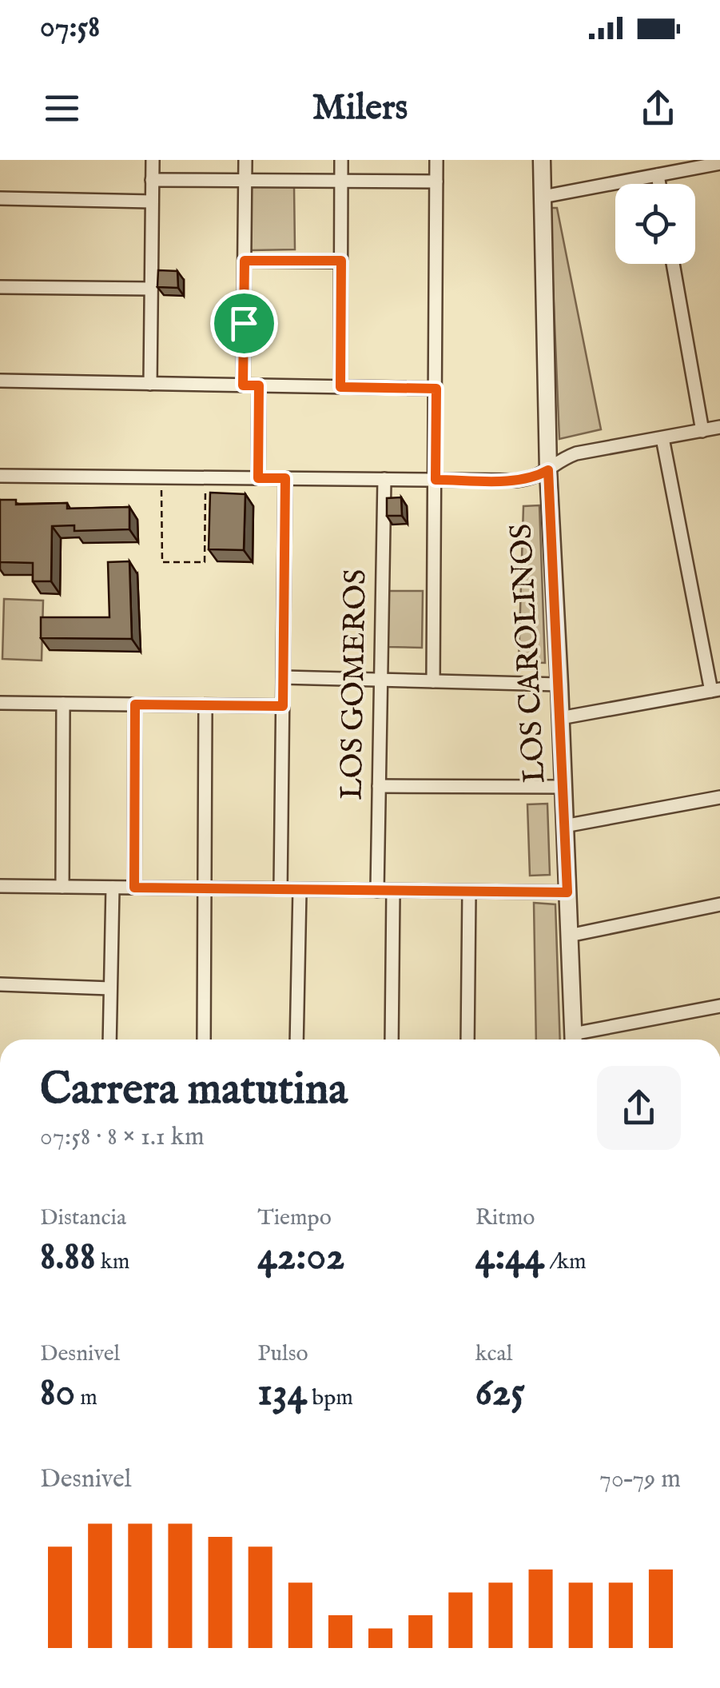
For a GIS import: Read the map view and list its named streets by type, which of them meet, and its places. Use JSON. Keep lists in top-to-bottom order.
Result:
{
  "streets": {
    "street": ["LOS CAROLINOS", "LOS GOMEROS"]
  },
  "page": {
    "status": "07:58",
    "header": "Milers",
    "heading": ["Carrera matutina", "07:58 · 8 × 1.1 km"],
    "stats": [
      ["Distancia", "8.88 km"],
      ["Tiempo", "42:02"],
      ["Ritmo", "4:44 /km"],
      ["Desnivel", "80 m"],
      ["Pulso", "134 bpm"],
      ["kcal", "625"]
    ],
    "chart": ["Desnivel", "70–79 m"]
  }
}
